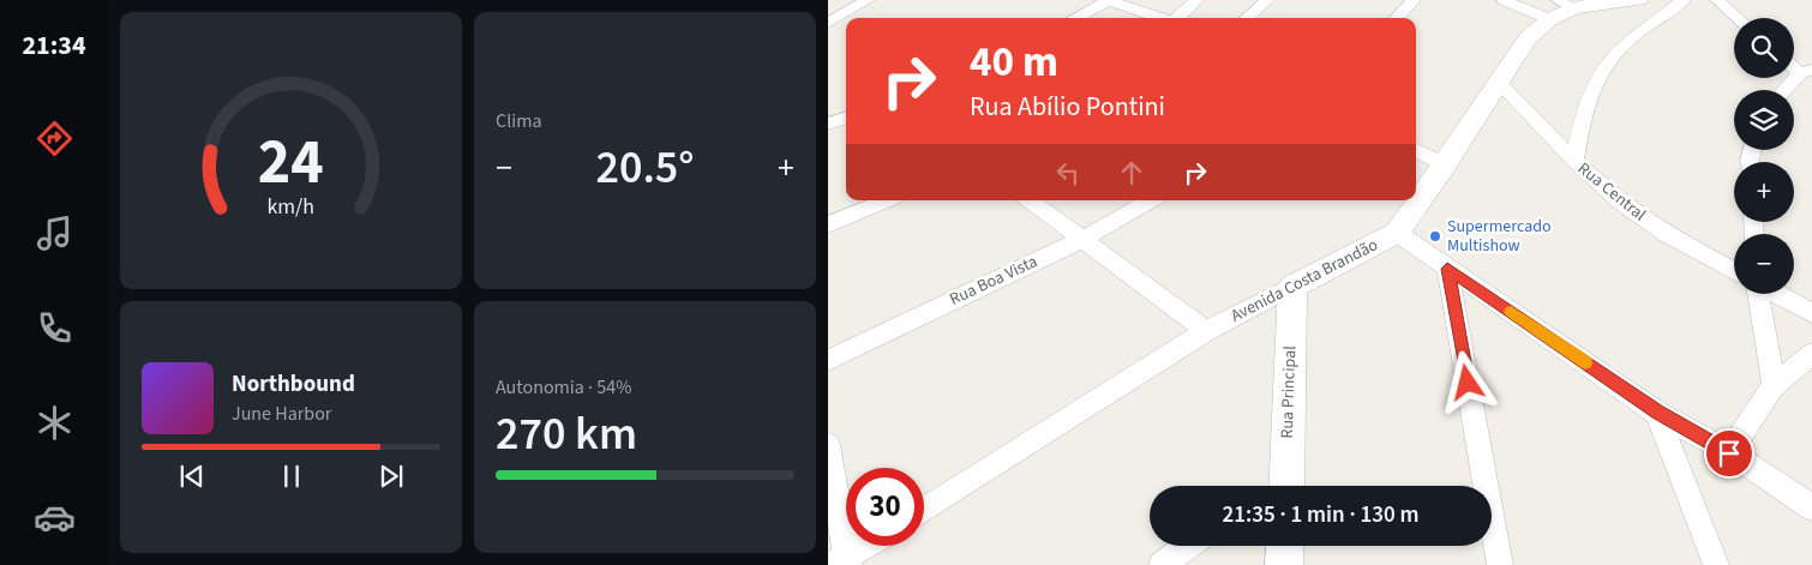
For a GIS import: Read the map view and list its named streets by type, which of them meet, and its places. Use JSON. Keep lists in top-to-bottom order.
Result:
{
  "streets": {
    "street": [
      "Rua Central",
      "Rua Boa Vista",
      "Avenida Costa Brandão",
      "Rua Principal"
    ]
  },
  "crossings": [
    ["Rua Central", "Avenida Costa Brandão"],
    ["Avenida Costa Brandão", "Rua Principal"]
  ],
  "places": ["Supermercado Multishow"],
  "page": {
    "tabs": "21:34",
    "tile": [
      "Clima",
      ["Autonomia · 54%", "270 km"]
    ],
    "map_buttons": ["+", "−"],
    "turn": ["40 m", "Rua Abílio Pontini"],
    "heat": ["−", "20.5°", "+"],
    "song": ["Northbound", "June Harbor"],
    "limit": "30",
    "trip": "21:35 · 1 min · 130 m",
    "gauge": ["24", "km/h"]
  }
}
